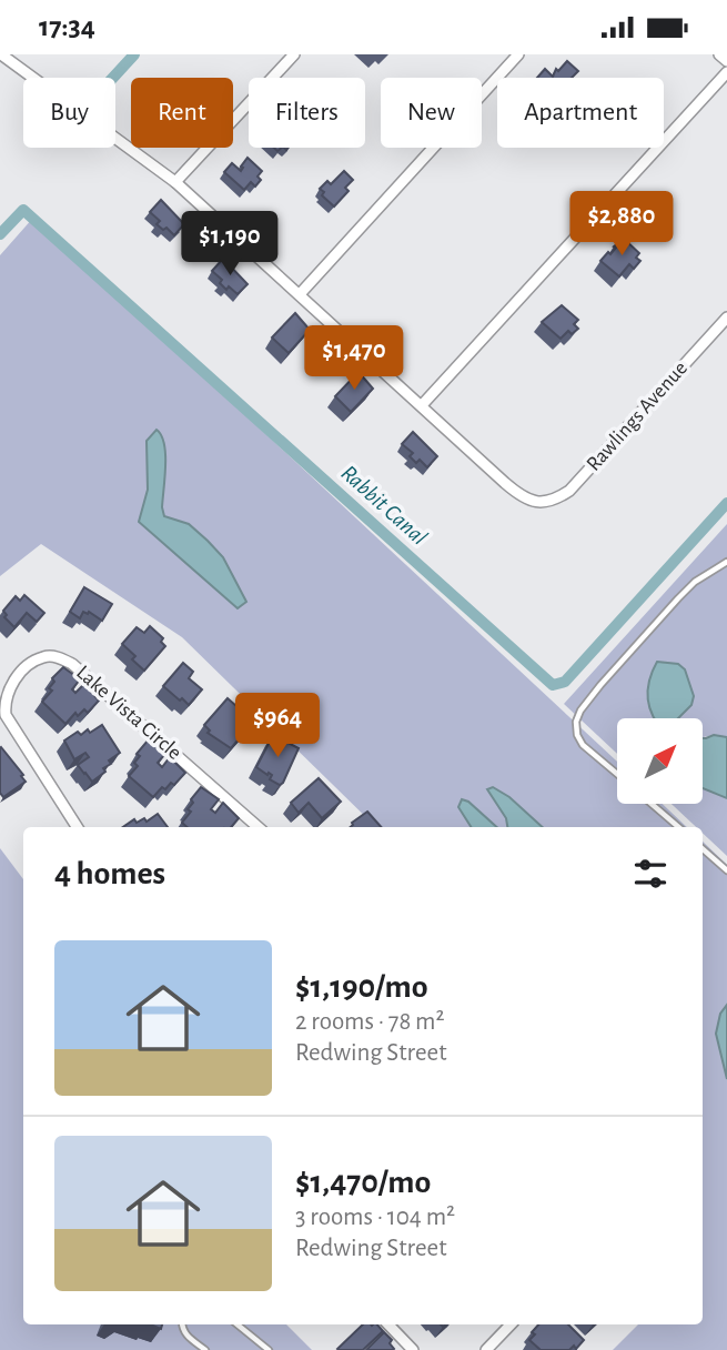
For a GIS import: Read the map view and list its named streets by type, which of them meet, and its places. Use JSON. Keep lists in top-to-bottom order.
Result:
{
  "streets": {
    "street": ["Rawlings Avenue", "Lake Vista Circle"]
  },
  "water": ["Rabbit Canal"],
  "north": "top right",
  "page": {
    "status": "17:34",
    "chip": [
      "Buy",
      "Rent",
      "Filters",
      "New",
      "Apartment"
    ],
    "price": [
      "$2,880",
      "$1,190",
      "$1,470",
      "$964"
    ],
    "heading": "4 homes",
    "list": [
      {
        "name": "$1,190/mo",
        "note": "2 rooms · 78 m² · Redwing Street"
      },
      {
        "name": "$1,470/mo",
        "note": "3 rooms · 104 m² · Redwing Street"
      }
    ]
  }
}
